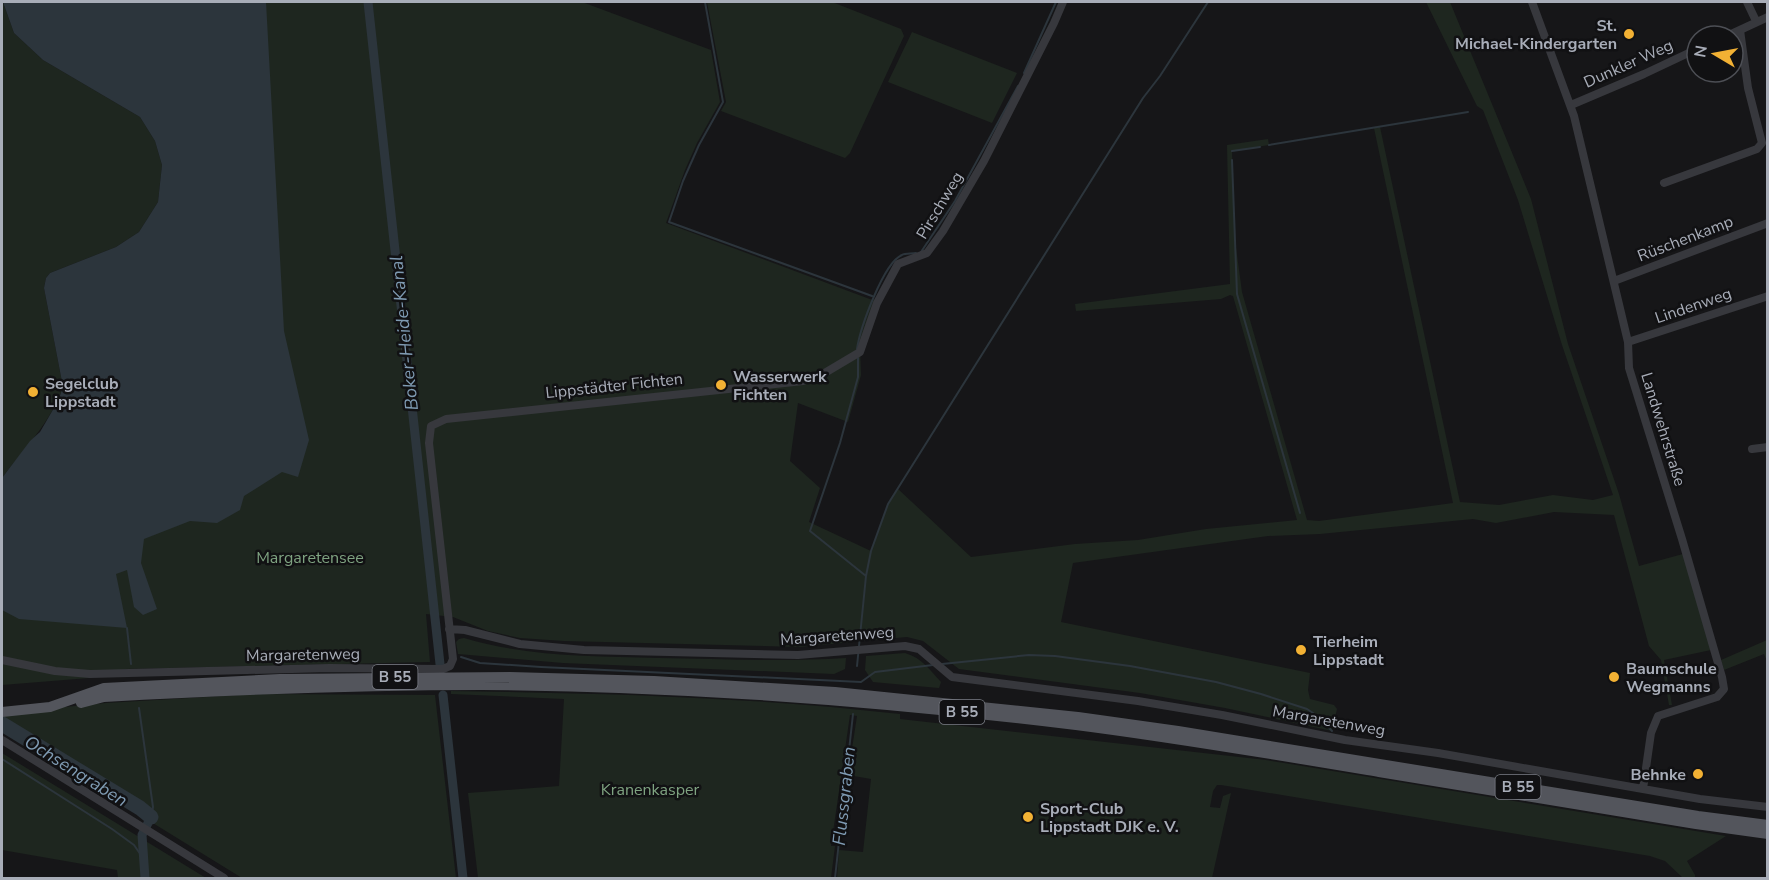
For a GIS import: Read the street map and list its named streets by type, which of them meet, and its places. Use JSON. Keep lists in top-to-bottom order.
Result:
{
  "streets": {
    "main road": ["B 55"],
    "street": [
      "Dunkler Weg",
      "Pirschweg",
      "Rüschenkamp",
      "Lindenweg",
      "Lippstädter Fichten",
      "Landwehrstraße",
      "Margaretenweg"
    ]
  },
  "crossings": [
    ["Dunkler Weg", "Landwehrstraße"],
    ["Pirschweg", "Lippstädter Fichten"],
    ["Rüschenkamp", "Landwehrstraße"],
    ["Lindenweg", "Landwehrstraße"],
    ["Lippstädter Fichten", "Margaretenweg"],
    ["Landwehrstraße", "Margaretenweg"]
  ],
  "water": ["Boker-Heide-Kanal", "Ochsengraben", "Flussgraben"],
  "parks": ["Margaretensee", "Kranenkasper"],
  "places": [
    "St. Michael-Kindergarten",
    "Wasserwerk Fichten",
    "Segelclub Lippstadt",
    "Tierheim Lippstadt",
    "Baumschule Wegmanns",
    "Behnke",
    "Sport-Club Lippstadt DJK e. V."
  ],
  "north": "left"
}
